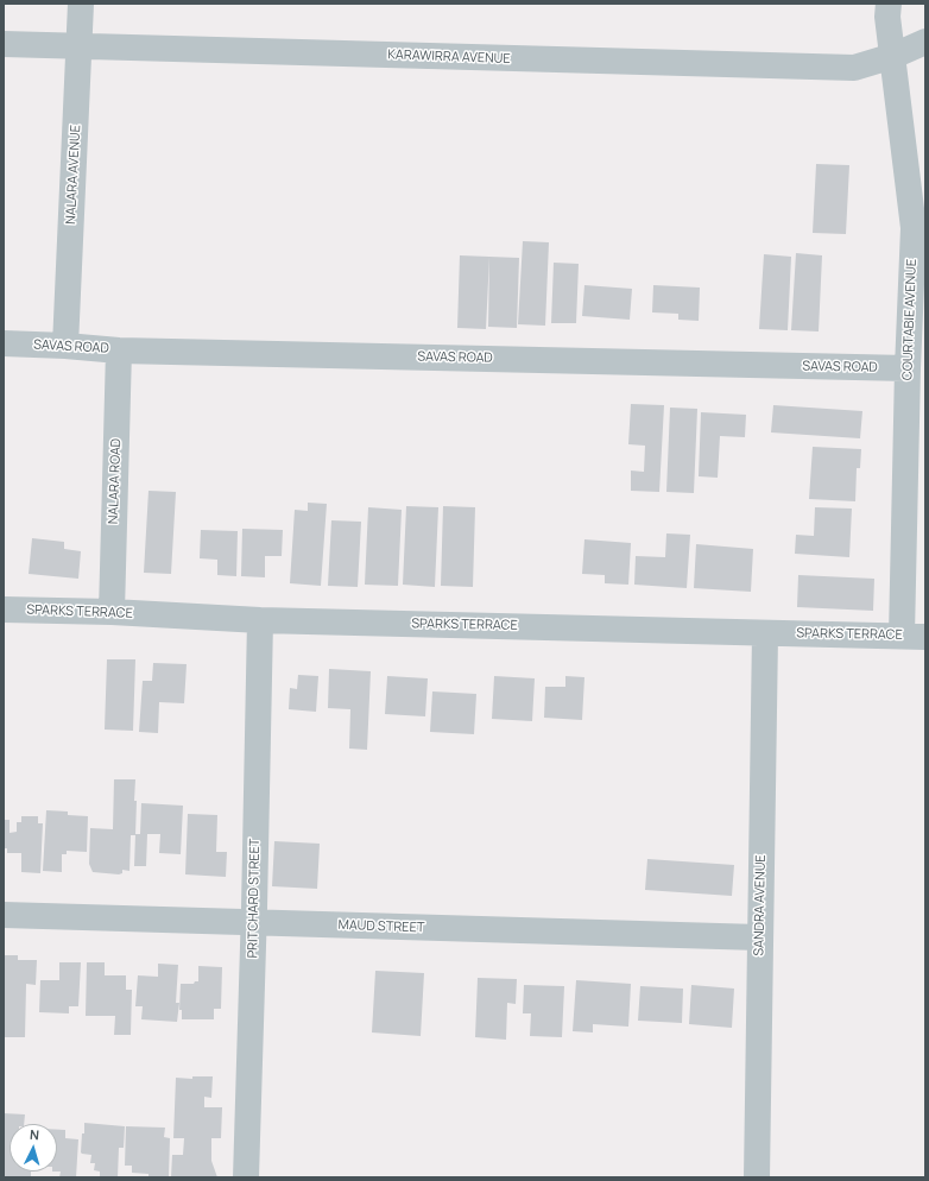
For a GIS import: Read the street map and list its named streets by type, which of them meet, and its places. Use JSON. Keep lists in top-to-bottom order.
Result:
{
  "streets": {
    "street": [
      "KARAWIRRA AVENUE",
      "NALARA AVENUE",
      "COURTABIE AVENUE",
      "SAVAS ROAD",
      "NALARA ROAD",
      "SPARKS TERRACE",
      "PRITCHARD STREET",
      "SANDRA AVENUE",
      "MAUD STREET"
    ]
  },
  "crossings": [
    ["KARAWIRRA AVENUE", "NALARA AVENUE"],
    ["KARAWIRRA AVENUE", "COURTABIE AVENUE"],
    ["NALARA AVENUE", "SAVAS ROAD"],
    ["COURTABIE AVENUE", "SAVAS ROAD"],
    ["COURTABIE AVENUE", "SPARKS TERRACE"],
    ["SAVAS ROAD", "NALARA ROAD"],
    ["NALARA ROAD", "SPARKS TERRACE"],
    ["SPARKS TERRACE", "PRITCHARD STREET"],
    ["SPARKS TERRACE", "SANDRA AVENUE"],
    ["PRITCHARD STREET", "MAUD STREET"],
    ["SANDRA AVENUE", "MAUD STREET"]
  ],
  "north": "top"
}
